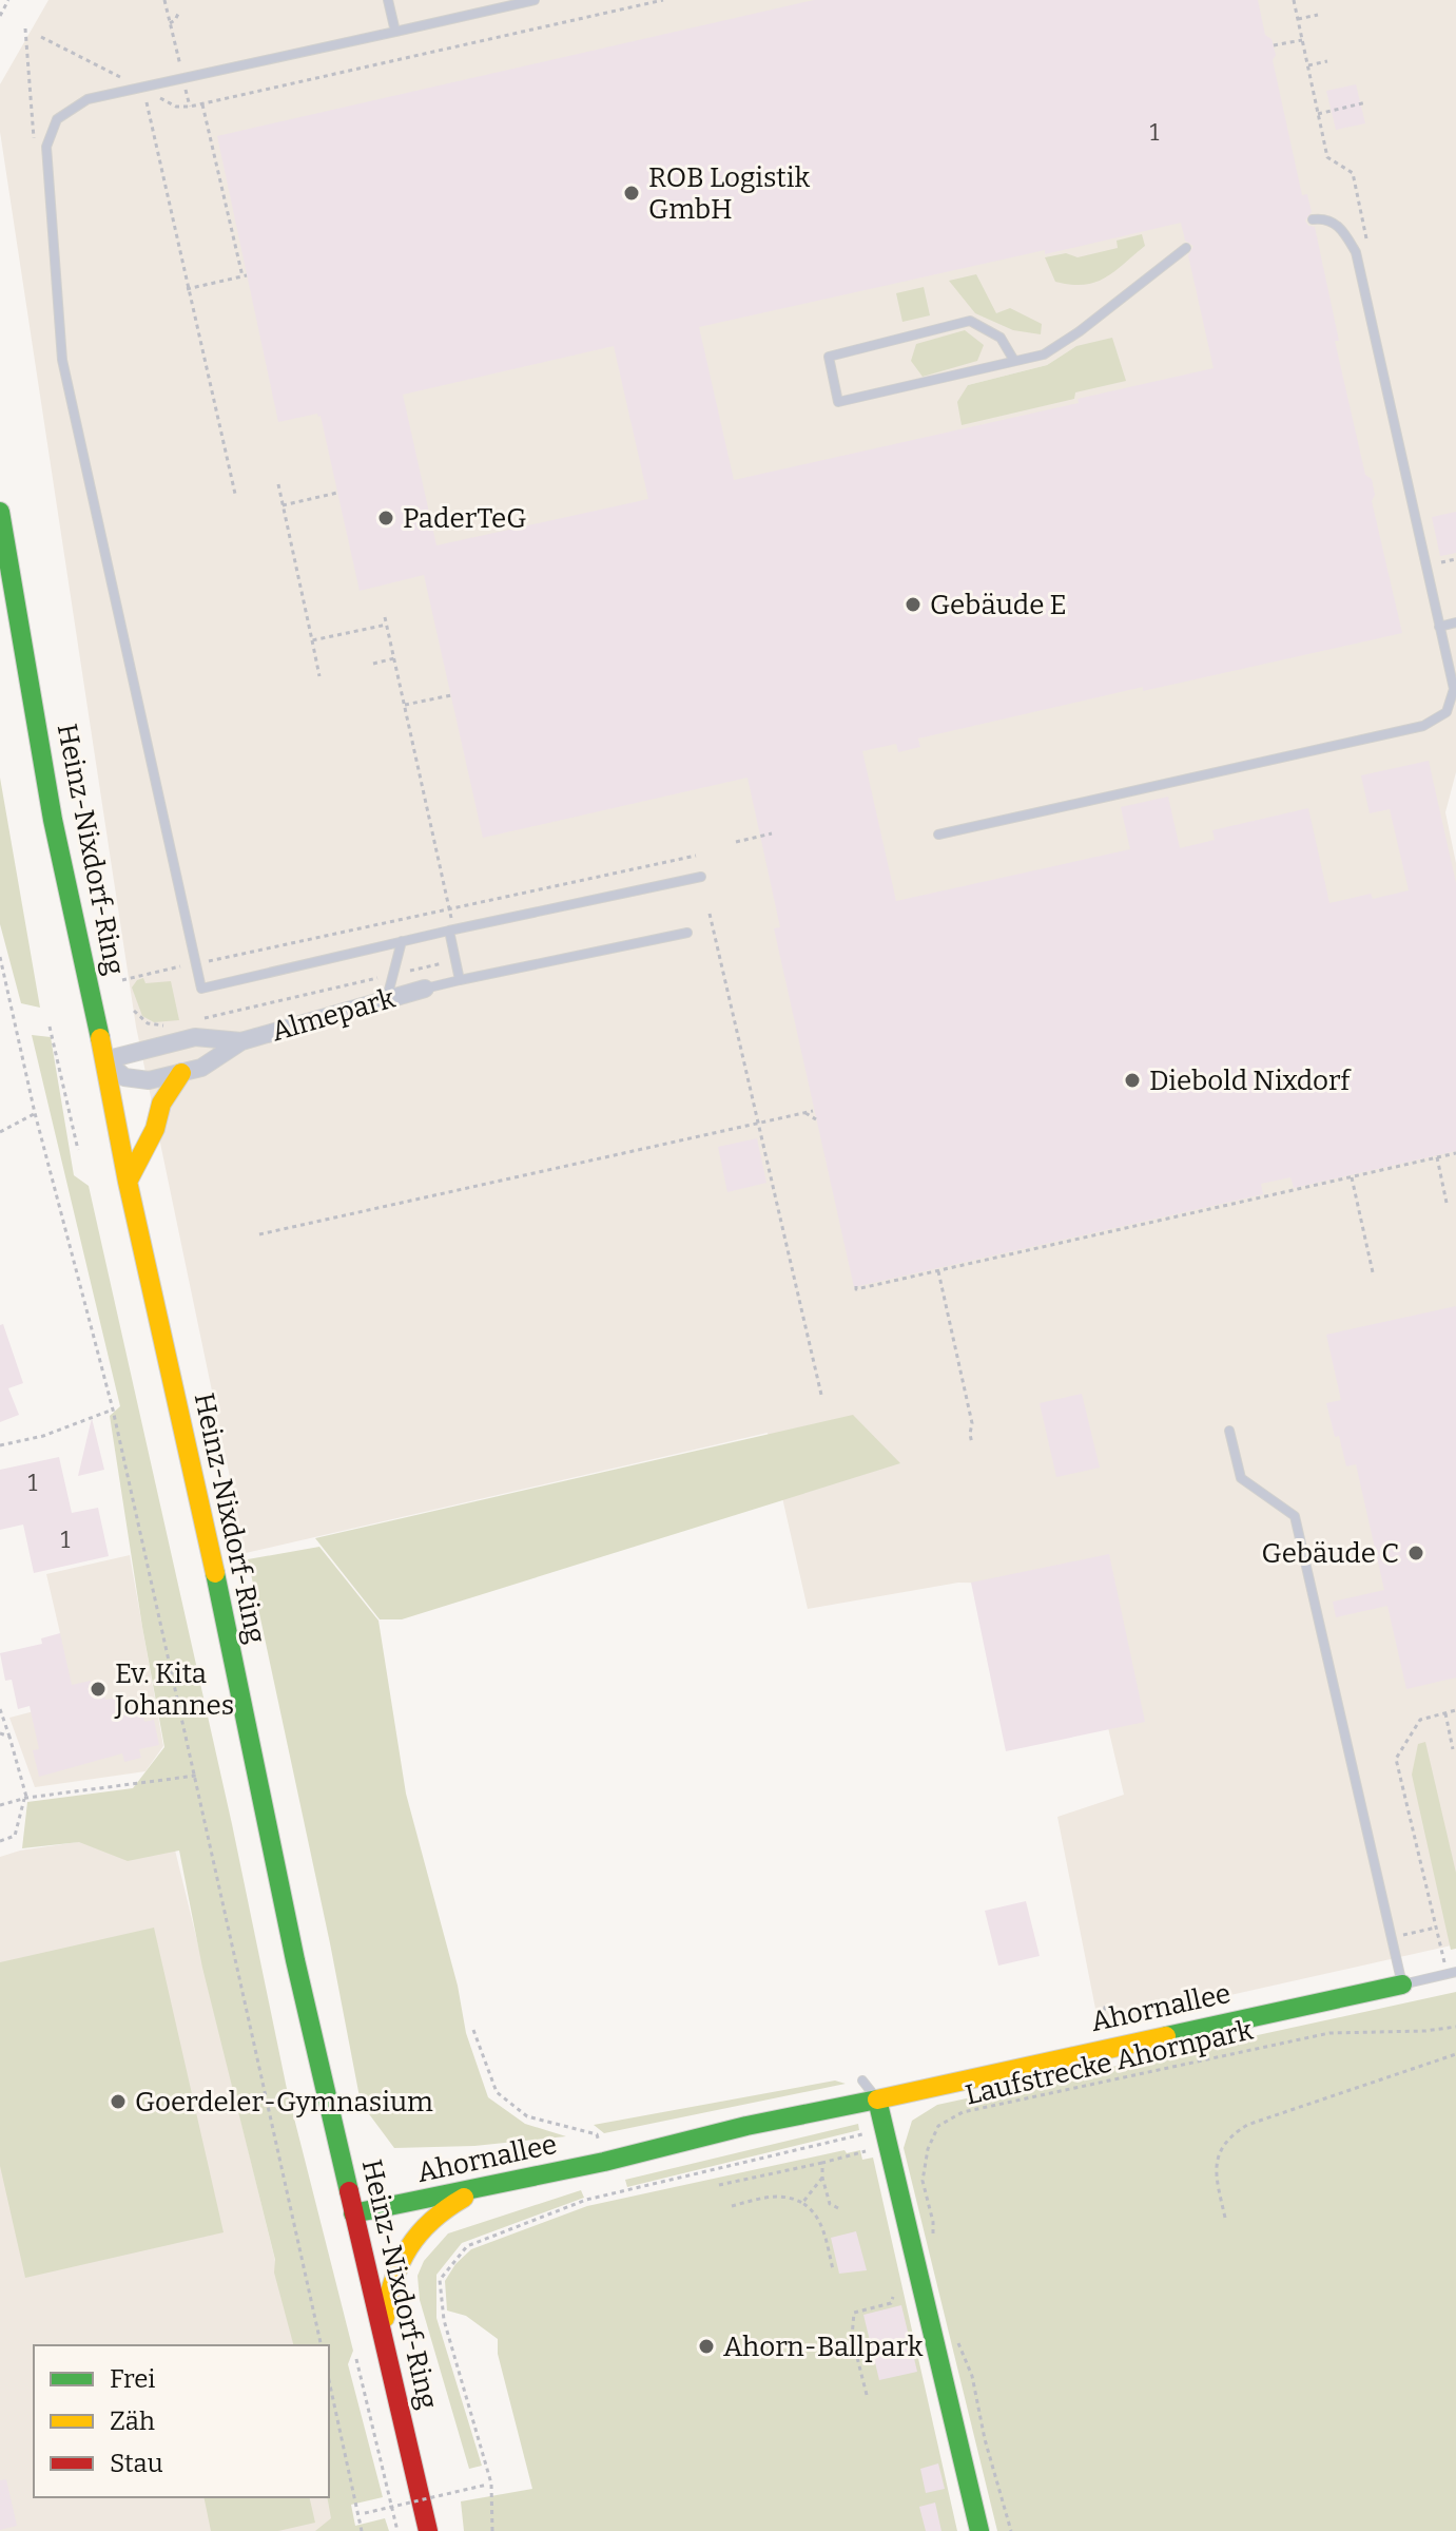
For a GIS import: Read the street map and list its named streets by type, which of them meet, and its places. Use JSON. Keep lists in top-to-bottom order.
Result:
{
  "streets": {
    "main road": ["Heinz-Nixdorf-Ring", "Ahornallee"],
    "street": ["Almepark"],
    "path": ["Laufstrecke Ahornpark"]
  },
  "crossings": [
    ["Heinz-Nixdorf-Ring", "Almepark"],
    ["Heinz-Nixdorf-Ring", "Ahornallee"]
  ],
  "places": [
    "ROB Logistik GmbH",
    "PaderTeG",
    "Gebäude E",
    "Diebold Nixdorf",
    "Gebäude C",
    "Ev. Kita Johannes",
    "Goerdeler-Gymnasium",
    "Ahorn-Ballpark"
  ],
  "house_numbers": ["1", "1", "1"],
  "legend": ["Frei", "Zäh", "Stau"]
}
